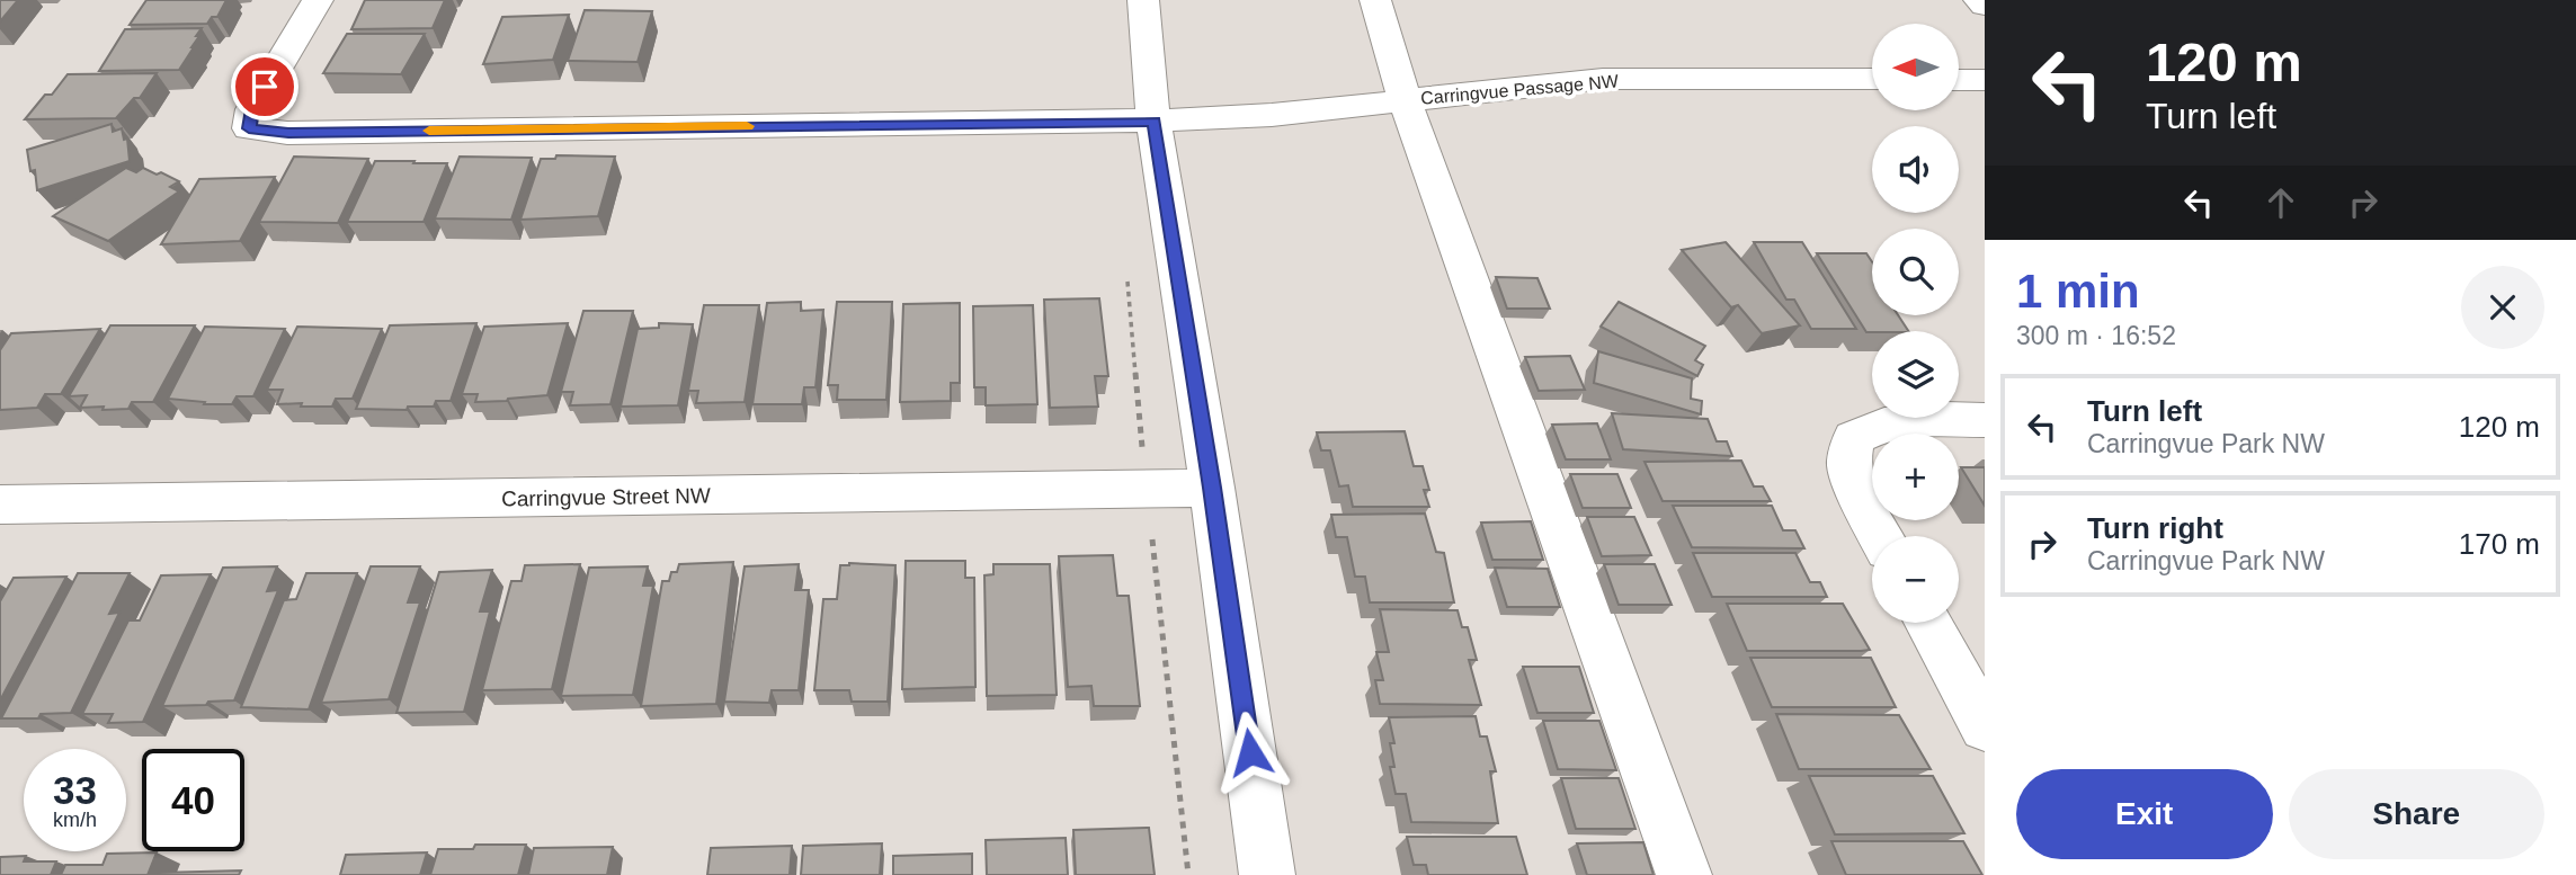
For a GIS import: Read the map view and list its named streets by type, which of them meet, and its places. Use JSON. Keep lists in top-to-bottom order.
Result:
{
  "streets": {
    "street": ["Carringvue Passage NW", "Carringvue Street NW"]
  },
  "north": "left",
  "page": {
    "turn": ["120 m", "Turn left"],
    "map_buttons": ["+", "−"],
    "heading": ["1 min", "300 m · 16:52"],
    "list": [
      {
        "name": "Turn left",
        "note": "Carringvue Park NW",
        "value": "120 m"
      },
      {
        "name": "Turn right",
        "note": "Carringvue Park NW",
        "value": "170 m"
      }
    ],
    "speed": "33 km/h",
    "limit": "40",
    "buttons": ["Exit", "Share"]
  }
}
